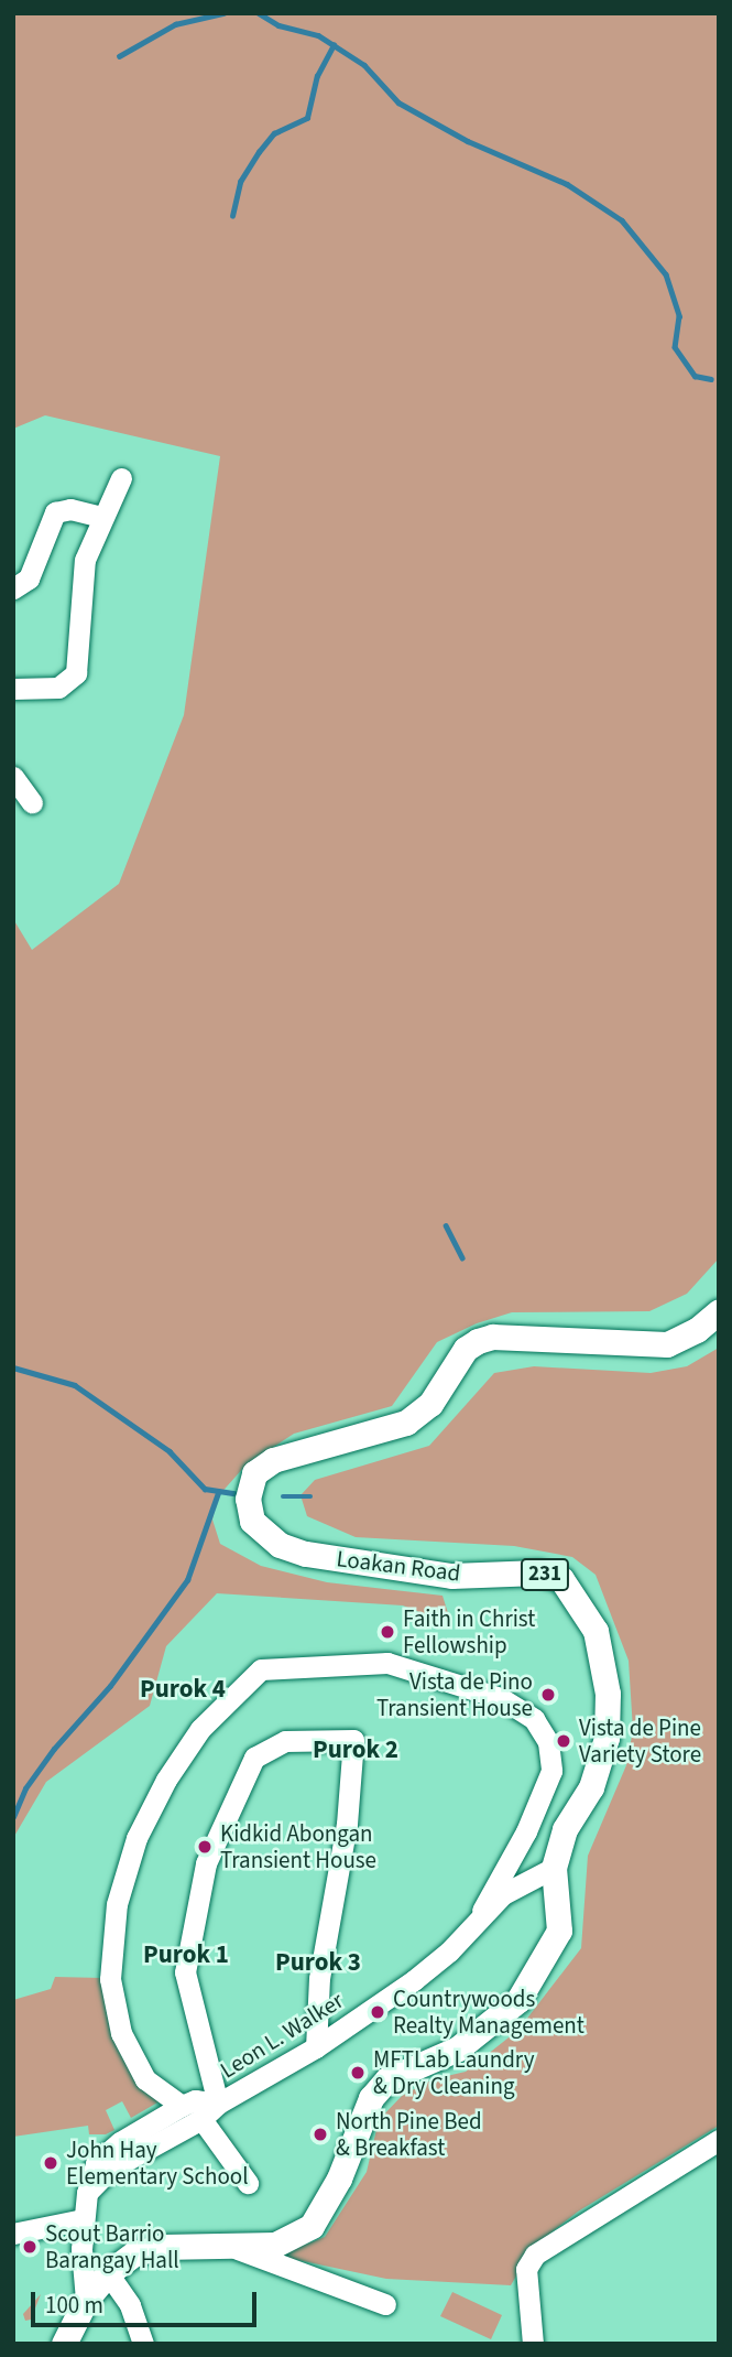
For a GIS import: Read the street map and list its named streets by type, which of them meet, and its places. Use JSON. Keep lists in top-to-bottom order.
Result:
{
  "streets": {
    "main road": ["Loakan Road", "231"],
    "street": ["Leon L. Walker"]
  },
  "crossings": [
    ["Loakan Road", "Leon L. Walker"]
  ],
  "districts": [
    "Purok 4",
    "Purok 2",
    "Purok 1",
    "Purok 3"
  ],
  "places": [
    "Faith in Christ Fellowship",
    "Vista de Pino Transient House",
    "Vista de Pine Variety Store",
    "Kidkid Abongan Transient House",
    "Countrywoods Realty Management",
    "MFTLab Laundry & Dry Cleaning",
    "North Pine Bed & Breakfast",
    "John Hay Elementary School",
    "Scout Barrio Barangay Hall"
  ],
  "scale_bar": "100 m"
}
